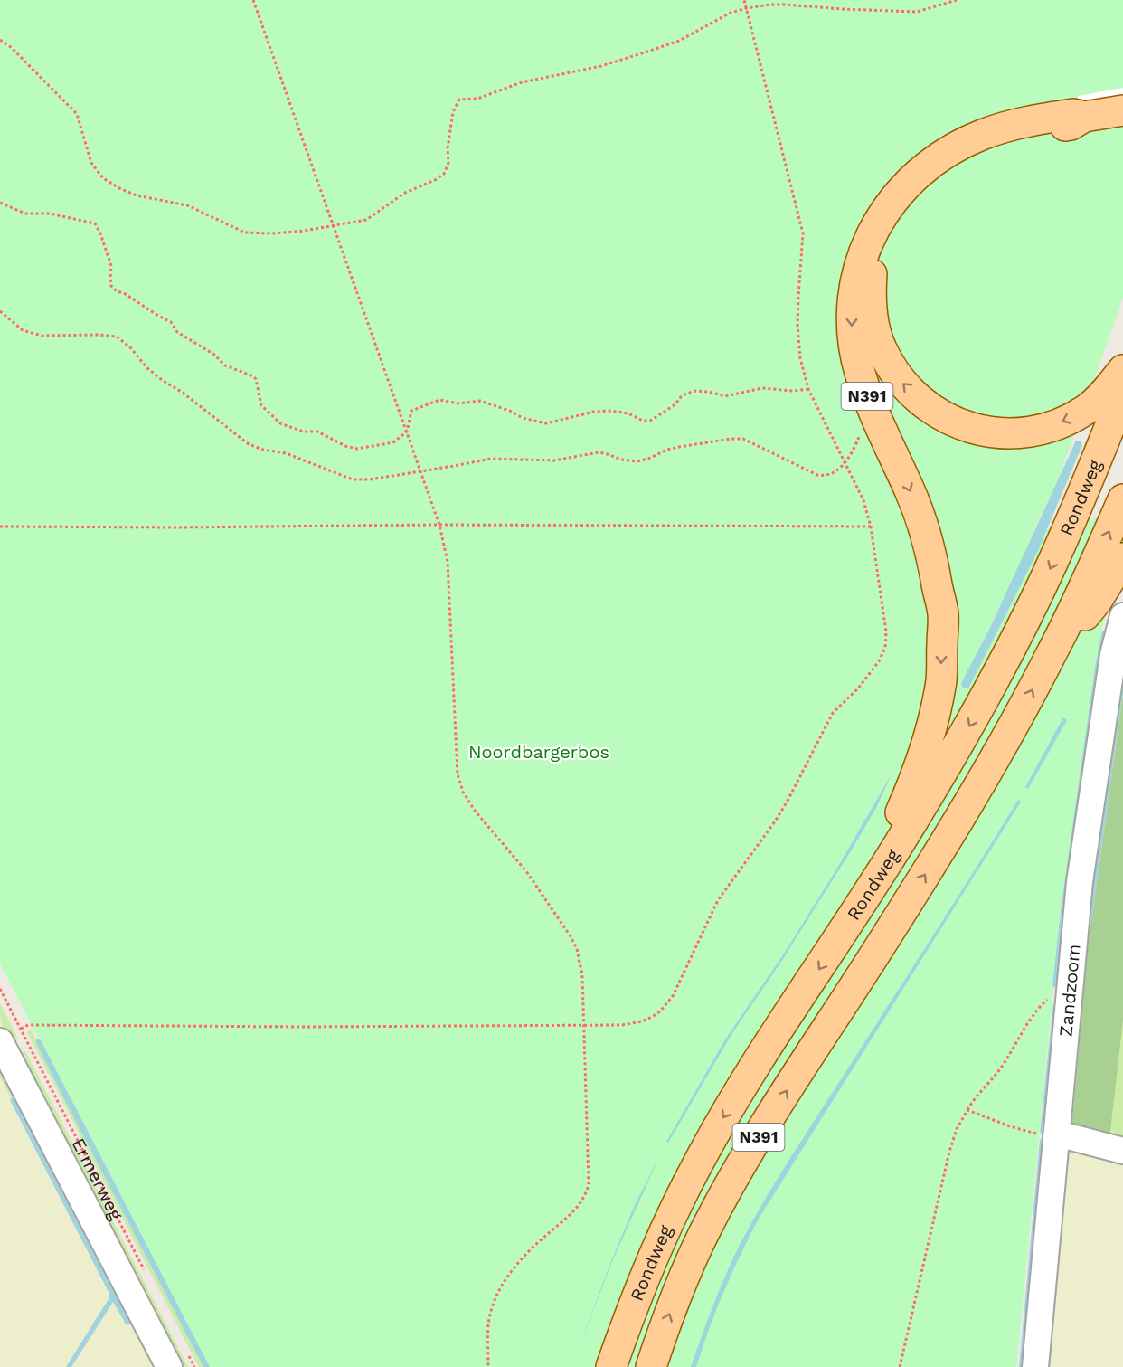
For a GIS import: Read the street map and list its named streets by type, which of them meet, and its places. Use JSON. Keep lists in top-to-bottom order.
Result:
{
  "streets": {
    "main road": ["N391", "Rondweg"],
    "street": ["Zandzoom", "Ermerweg"]
  },
  "crossings": [
    ["N391", "Rondweg"]
  ],
  "parks": ["Noordbargerbos"]
}
